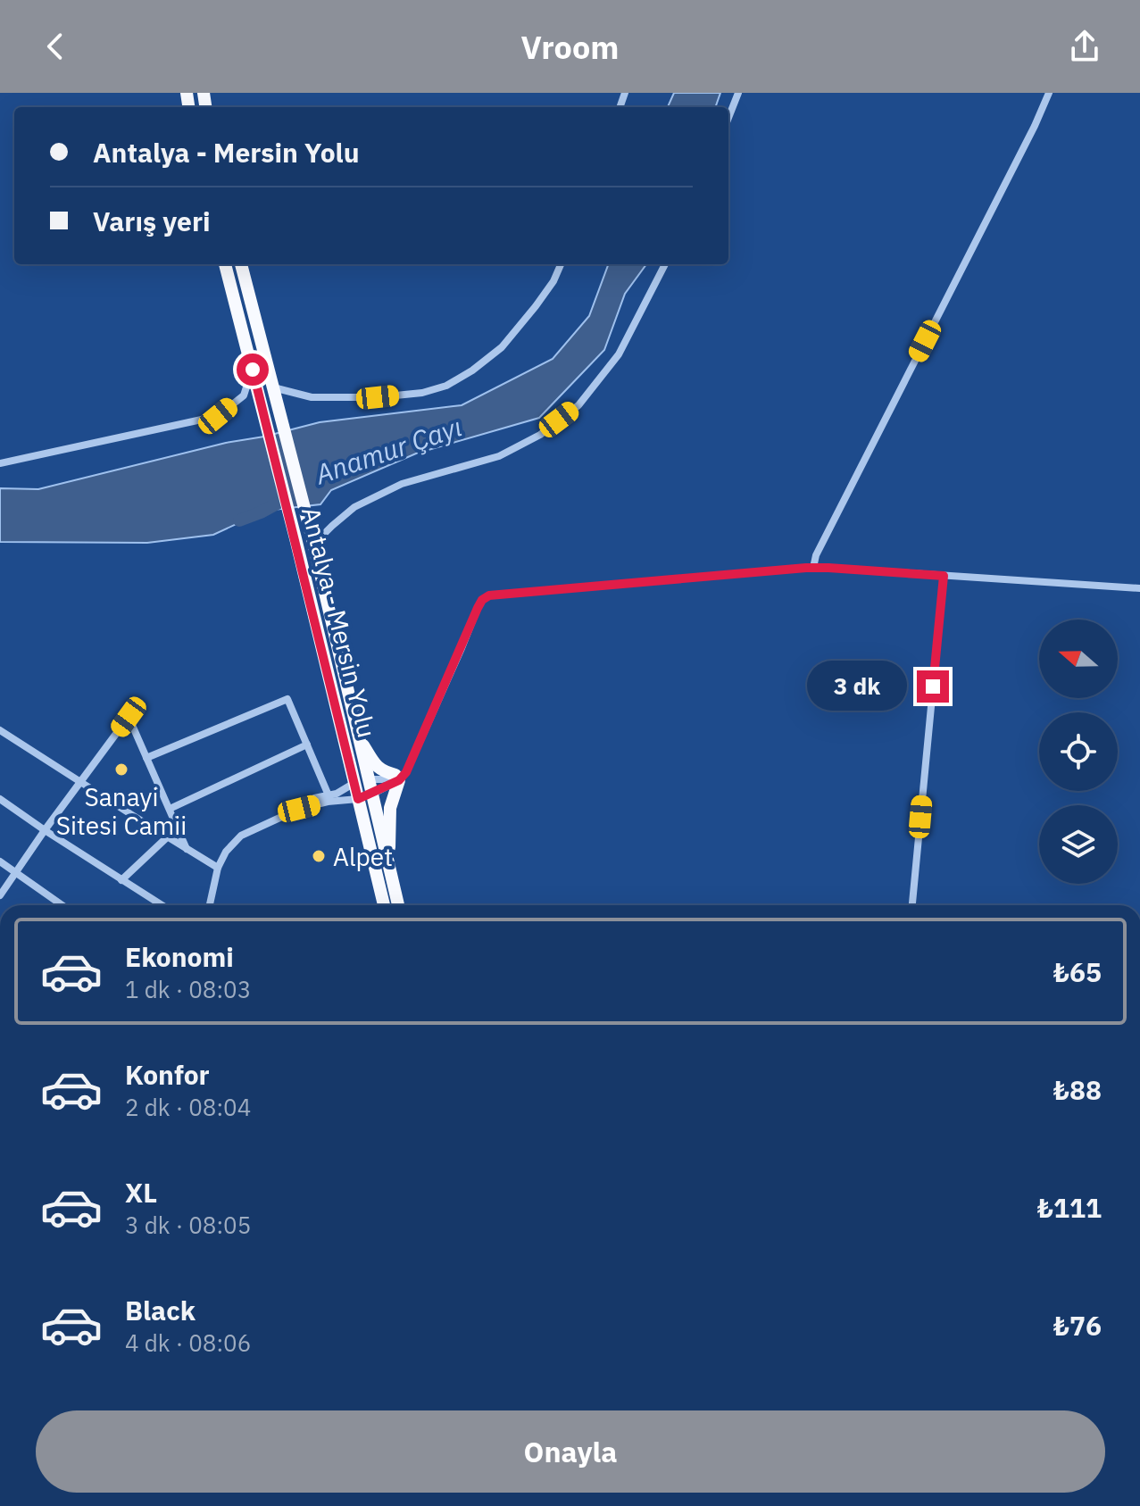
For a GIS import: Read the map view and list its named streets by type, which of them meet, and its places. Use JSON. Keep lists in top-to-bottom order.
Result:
{
  "streets": {
    "highway": ["Antalya - Mersin Yolu"]
  },
  "water": ["Anamur Çayı"],
  "places": ["Sanayi Sitesi Camii", "Alpet"],
  "north": "left",
  "page": {
    "header": "Vroom",
    "banner": ["Antalya - Mersin Yolu", "Varış yeri"],
    "bubble": "3 dk",
    "list": [
      {
        "name": "Ekonomi",
        "note": "1 dk · 08:03",
        "value": "₺65"
      },
      {
        "name": "Konfor",
        "note": "2 dk · 08:04",
        "value": "₺88"
      },
      {
        "name": "XL",
        "note": "3 dk · 08:05",
        "value": "₺111"
      },
      {
        "name": "Black",
        "note": "4 dk · 08:06",
        "value": "₺76"
      }
    ],
    "buttons": "Onayla"
  }
}
